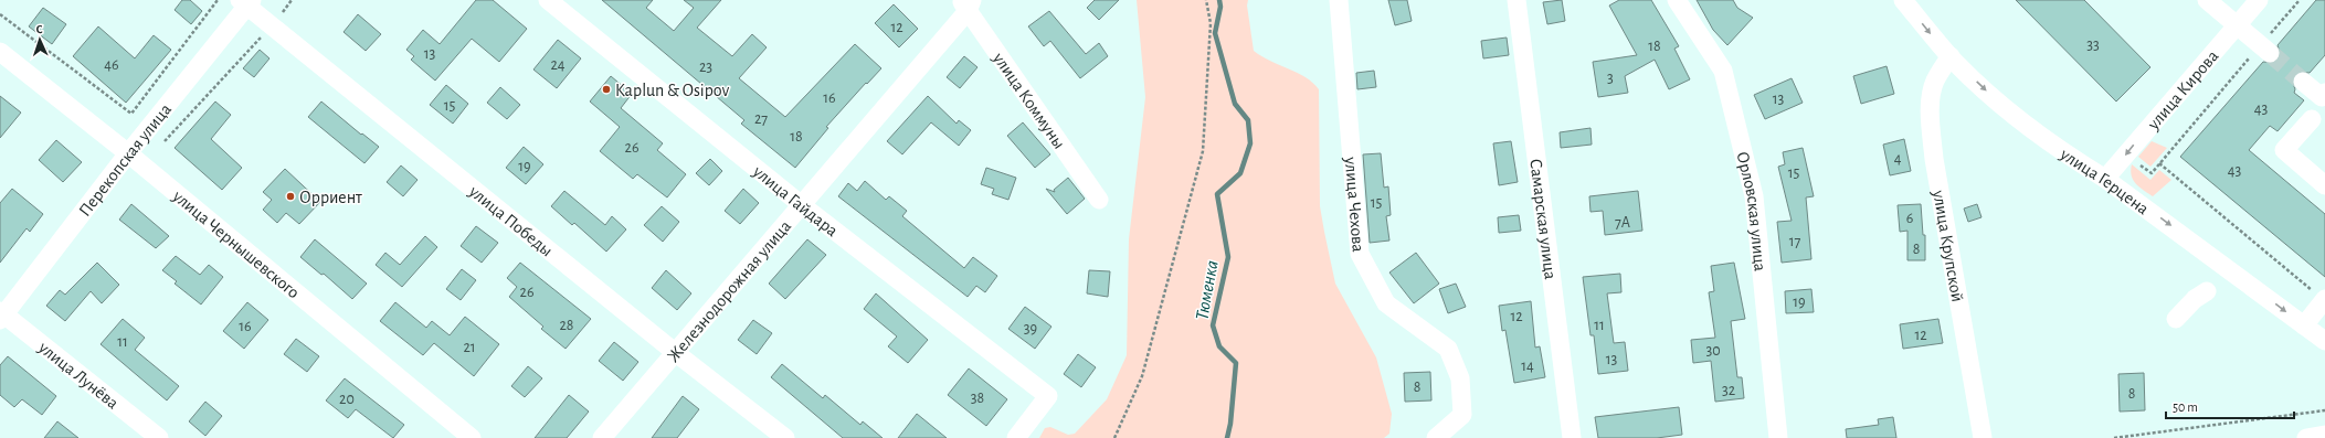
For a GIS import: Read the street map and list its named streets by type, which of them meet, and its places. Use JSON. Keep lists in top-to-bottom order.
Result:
{
  "streets": {
    "street": [
      "улица Кирова",
      "улица Коммуны",
      "Перекопская улица",
      "улица Герцена",
      "улица Гайдара",
      "улица Чехова",
      "Орловская улица",
      "Самарская улица",
      "улица Победы",
      "улица Чернышевского",
      "улица Крупской",
      "Железнодорожная улица",
      "улица Лунёва"
    ]
  },
  "crossings": [
    ["улица Кирова", "улица Герцена"],
    ["улица Коммуны", "Железнодорожная улица"],
    ["Перекопская улица", "улица Победы"],
    ["Перекопская улица", "улица Чернышевского"],
    ["Перекопская улица", "улица Лунёва"],
    ["улица Герцена", "улица Крупской"],
    ["улица Гайдара", "Железнодорожная улица"],
    ["улица Победы", "Железнодорожная улица"]
  ],
  "one_way": ["улица Кирова", "улица Герцена"],
  "water": ["Тюменка"],
  "places": ["Kaplun & Osipov", "Орриент"],
  "house_numbers": [
    "12",
    "33",
    "18",
    "13",
    "46",
    "24",
    "23",
    "3",
    "16",
    "13",
    "15",
    "43",
    "27",
    "18",
    "26",
    "4",
    "19",
    "43",
    "15",
    "15",
    "6",
    "7А",
    "17",
    "8",
    "26",
    "19",
    "12",
    "28",
    "11",
    "16",
    "39",
    "12",
    "11",
    "21",
    "30",
    "13",
    "14",
    "8",
    "32",
    "8",
    "38",
    "20"
  ],
  "scale_bar": "50 m",
  "north": "top"
}
